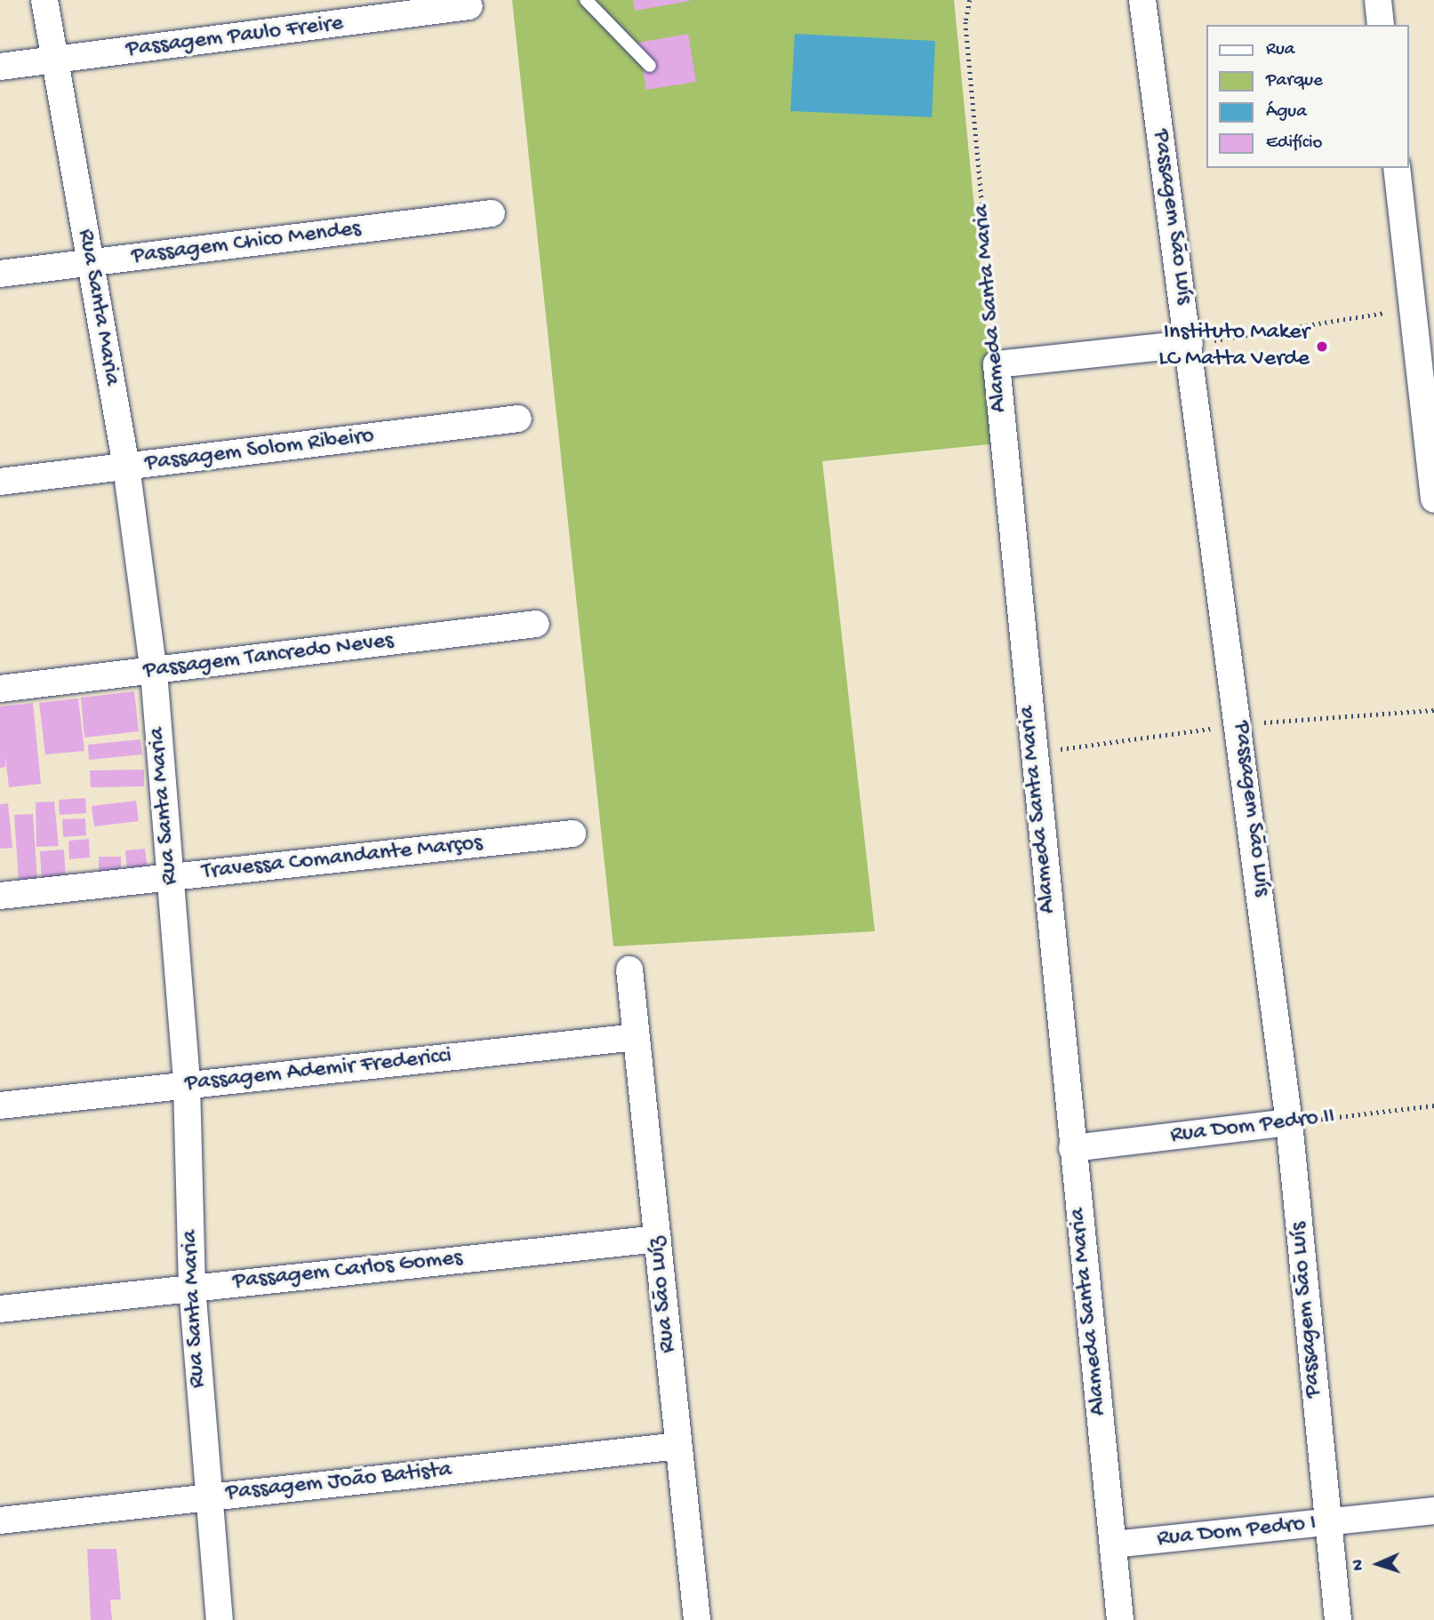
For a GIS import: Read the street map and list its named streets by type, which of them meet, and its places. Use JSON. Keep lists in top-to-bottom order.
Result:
{
  "streets": {
    "street": [
      "Passagem Paulo Freire",
      "Passagem São Luís",
      "Passagem Chico Mendes",
      "Rua Santa Maria",
      "Alameda Santa Maria",
      "Passagem Solom Ribeiro",
      "Passagem Tancredo Neves",
      "Travessa Comandante Marços",
      "Passagem Ademir Fredericci",
      "Rua Dom Pedro II",
      "Passagem Carlos Gomes",
      "Rua São Luíz",
      "Passagem João Batista",
      "Rua Dom Pedro I"
    ]
  },
  "crossings": [
    ["Passagem Paulo Freire", "Rua Santa Maria"],
    ["Passagem São Luís", "Rua Dom Pedro II"],
    ["Passagem São Luís", "Rua Dom Pedro I"],
    ["Passagem Chico Mendes", "Rua Santa Maria"],
    ["Rua Santa Maria", "Passagem Solom Ribeiro"],
    ["Rua Santa Maria", "Passagem Tancredo Neves"],
    ["Rua Santa Maria", "Travessa Comandante Marços"],
    ["Rua Santa Maria", "Passagem Ademir Fredericci"],
    ["Rua Santa Maria", "Passagem Carlos Gomes"],
    ["Rua Santa Maria", "Passagem João Batista"],
    ["Alameda Santa Maria", "Rua Dom Pedro II"],
    ["Alameda Santa Maria", "Rua Dom Pedro I"],
    ["Passagem Ademir Fredericci", "Rua São Luíz"],
    ["Passagem Carlos Gomes", "Rua São Luíz"],
    ["Rua São Luíz", "Passagem João Batista"]
  ],
  "places": ["Instituto Maker LC Matta Verde"],
  "legend": [
    "Rua",
    "Parque",
    "Água",
    "Edifício"
  ],
  "north": "left"
}
